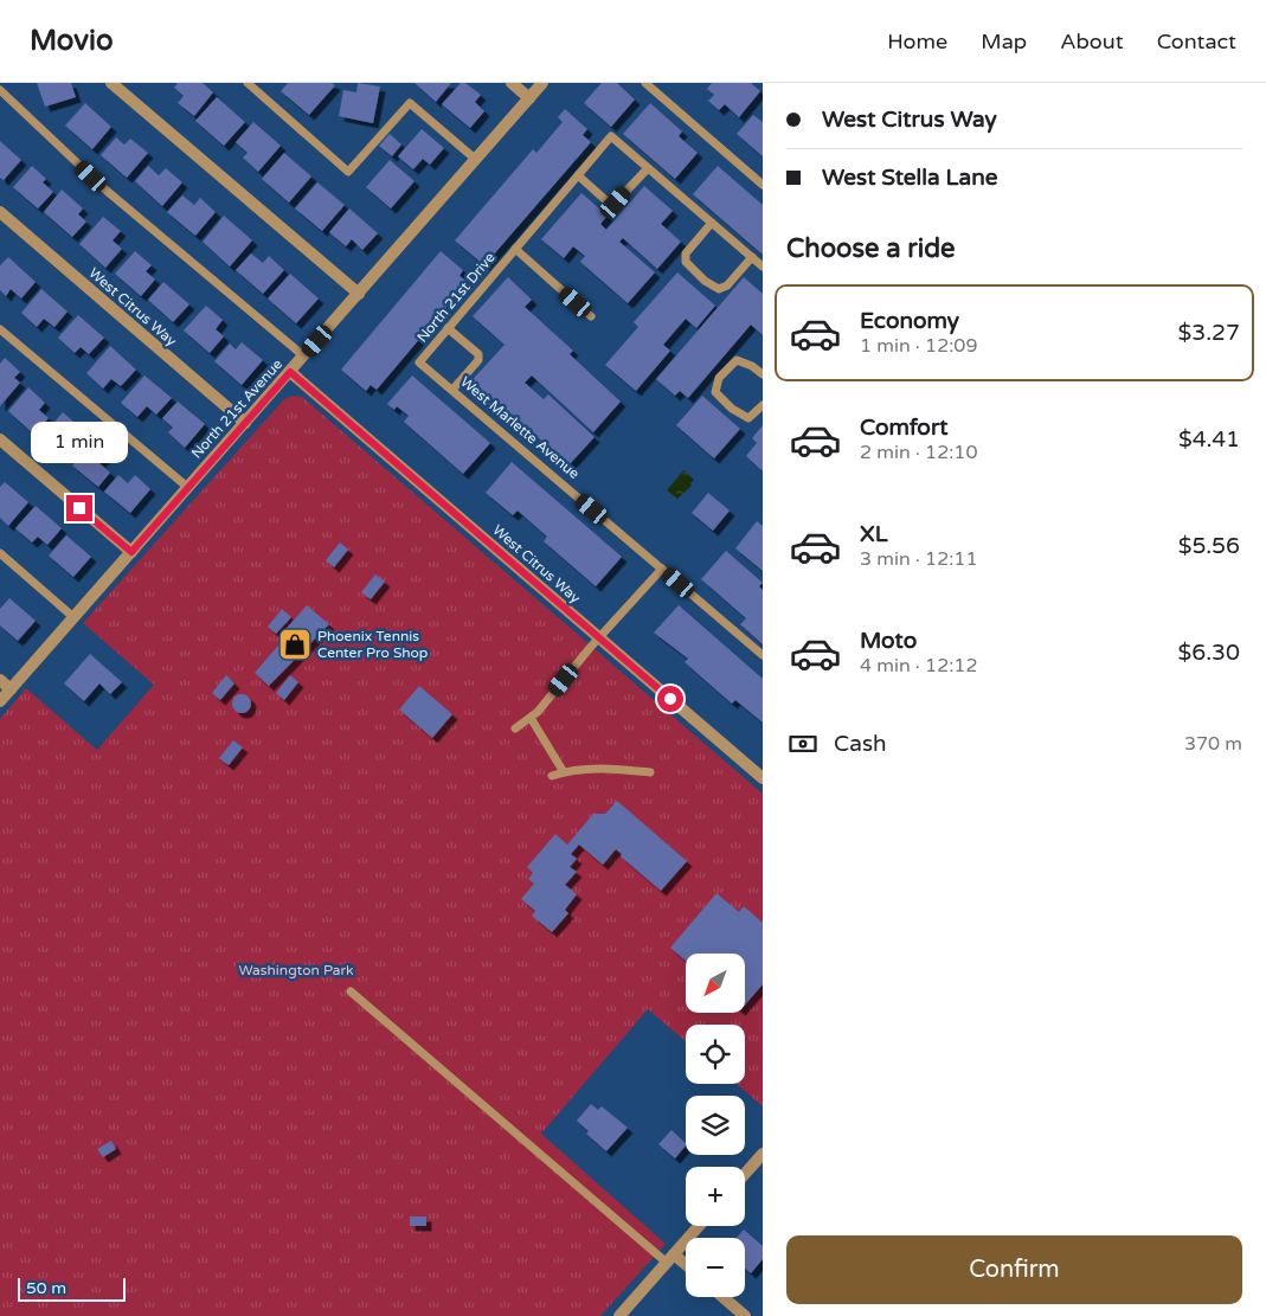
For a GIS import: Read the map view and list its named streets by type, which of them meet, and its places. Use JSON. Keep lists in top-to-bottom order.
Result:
{
  "streets": {
    "street": ["West Citrus Way", "North 21st Avenue"],
    "lane": ["North 21st Drive", "West Marlette Avenue"]
  },
  "crossings": [
    ["North 21st Drive", "West Marlette Avenue"],
    ["West Citrus Way", "North 21st Avenue"]
  ],
  "parks": ["Washington Park"],
  "places": {
    "shop": ["Phoenix Tennis Center Pro Shop"]
  },
  "scale_bar": "50 m",
  "north": "bottom left",
  "page": {
    "header": "Movio",
    "nav": [
      "Home",
      "Map",
      "About",
      "Contact"
    ],
    "banner": ["West Citrus Way", "West Stella Lane"],
    "heading": "Choose a ride",
    "list": [
      {
        "name": "Economy",
        "note": "1 min · 12:09",
        "value": "$3.27"
      },
      {
        "name": "Comfort",
        "note": "2 min · 12:10",
        "value": "$4.41"
      },
      {
        "name": "XL",
        "note": "3 min · 12:11",
        "value": "$5.56"
      },
      {
        "name": "Moto",
        "note": "4 min · 12:12",
        "value": "$6.30"
      }
    ],
    "bubble": "1 min",
    "pay": ["Cash", "370 m"],
    "map_buttons": ["+", "−"],
    "buttons": "Confirm",
    "scale": "50 m"
  }
}
